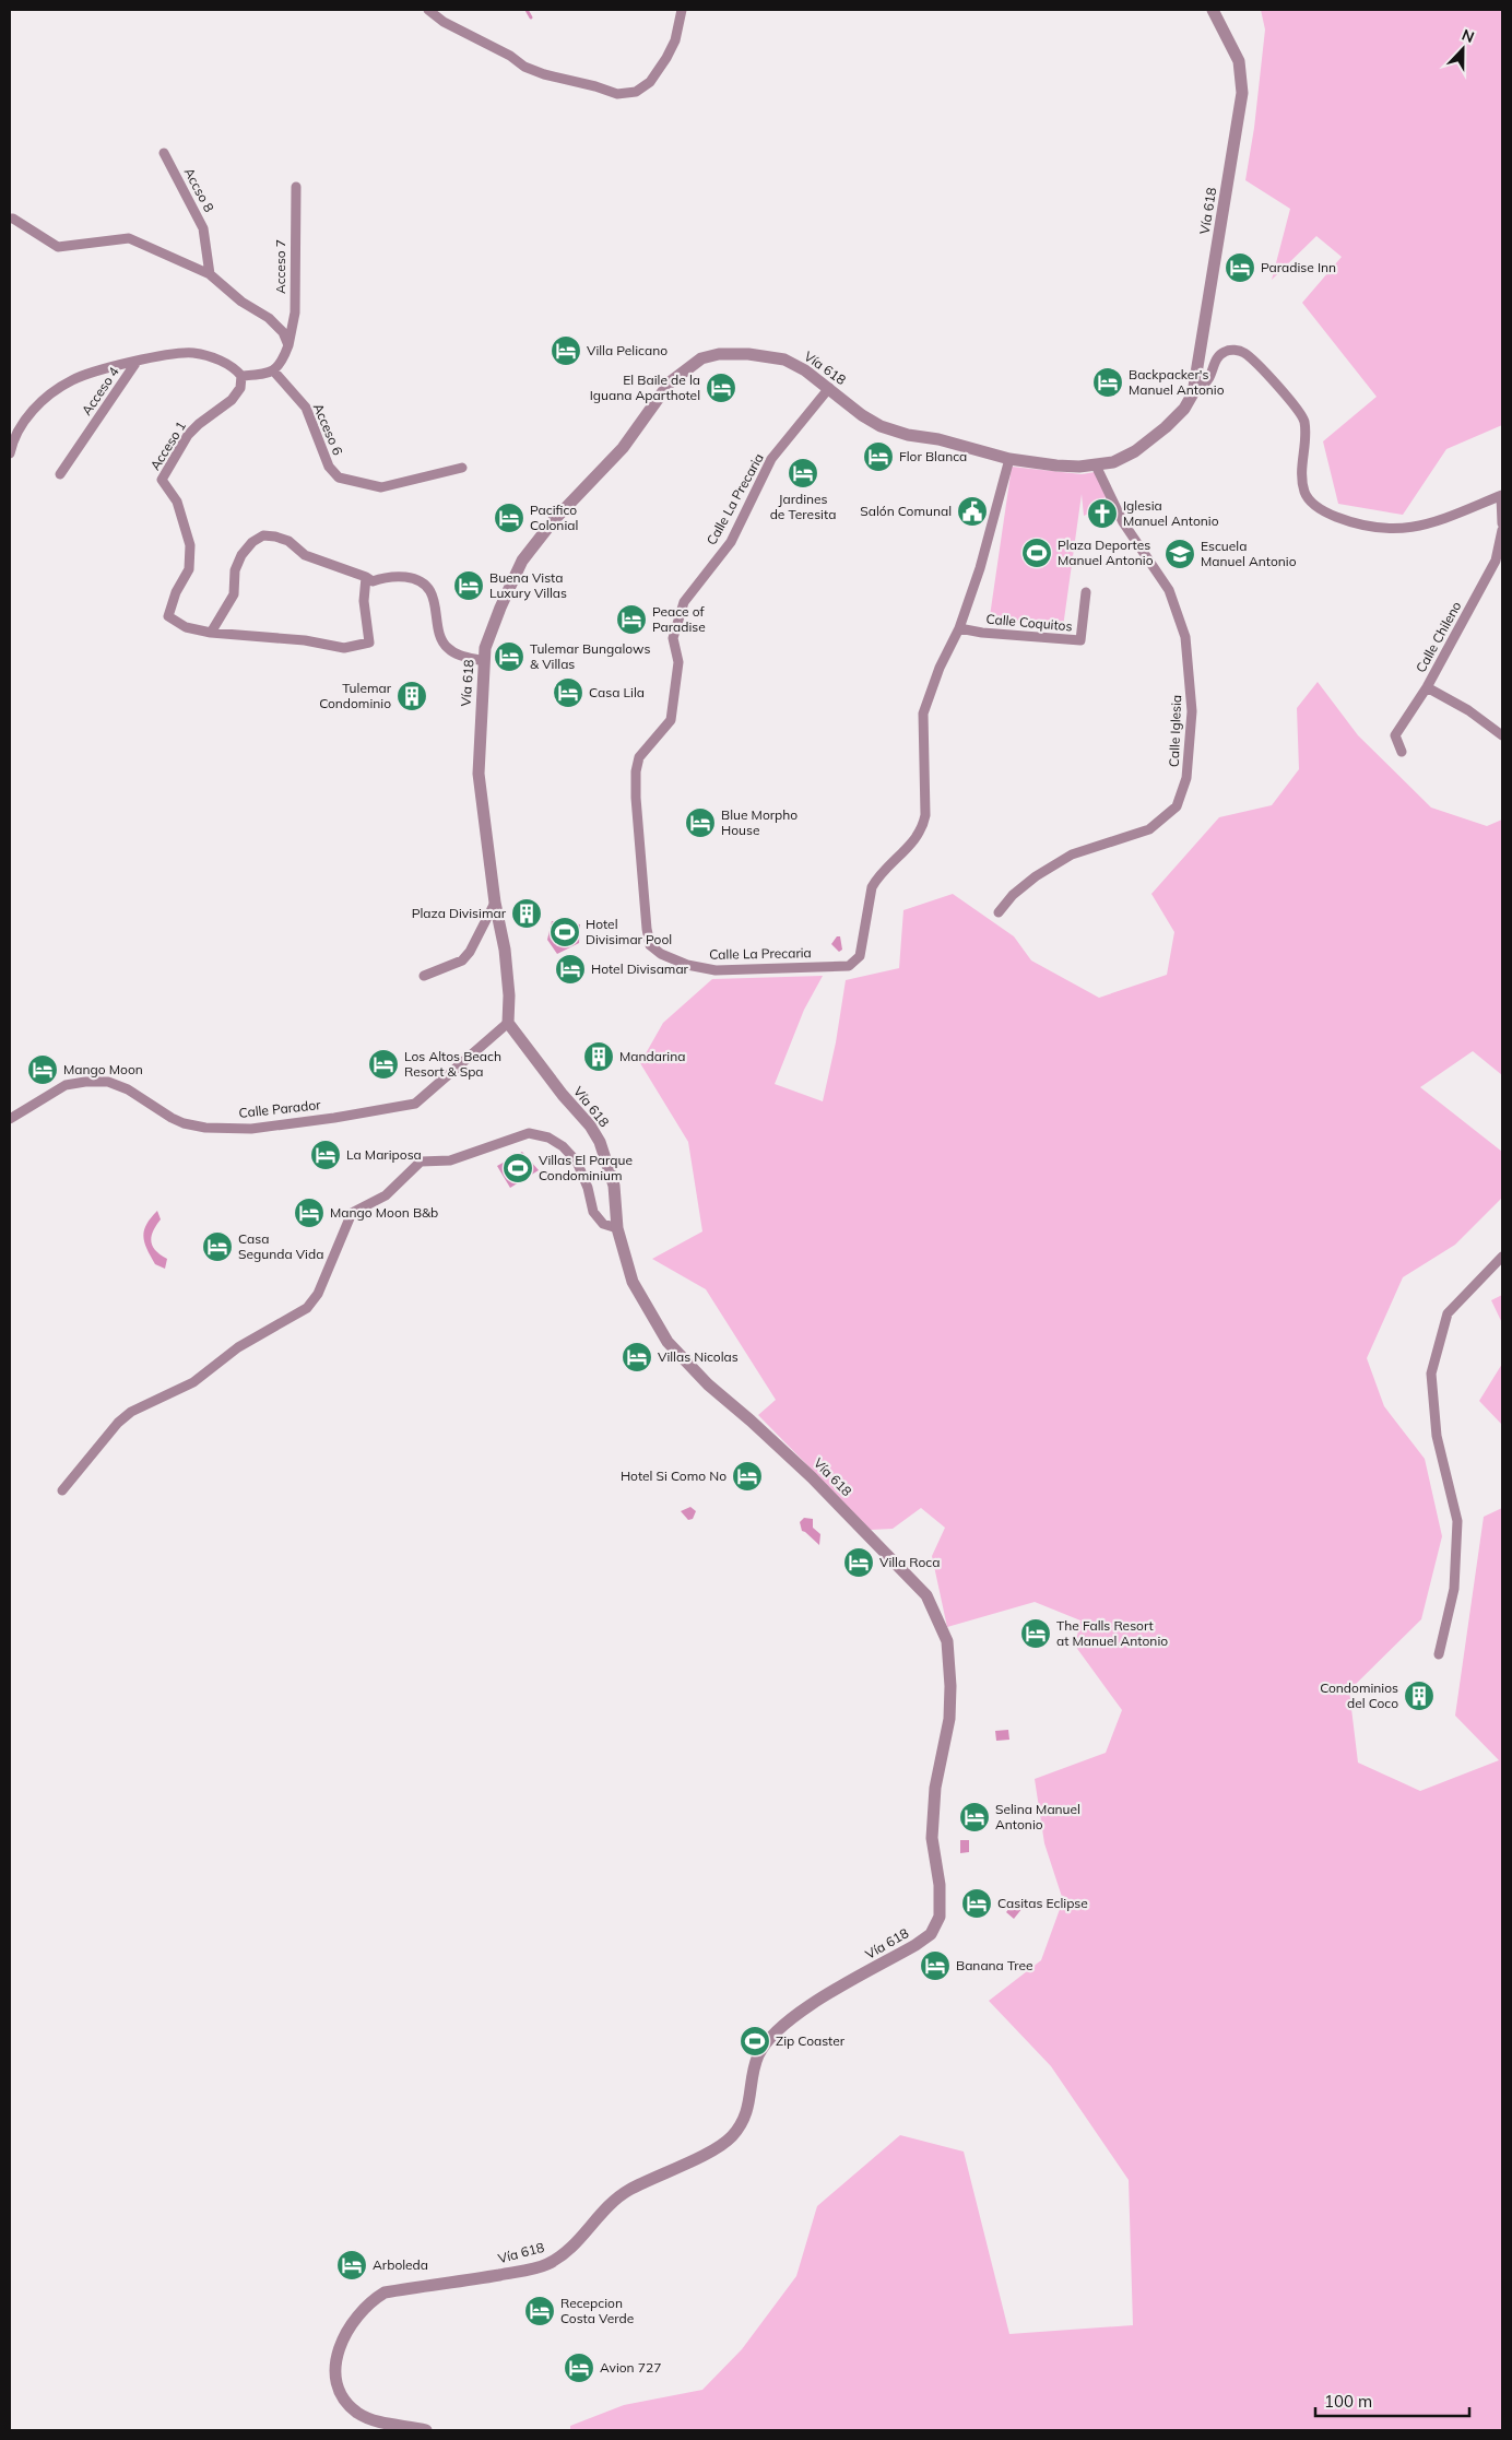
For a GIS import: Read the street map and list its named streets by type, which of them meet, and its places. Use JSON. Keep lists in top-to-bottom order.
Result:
{
  "streets": {
    "street": [
      "Accso 8",
      "Vía 618",
      "Acceso 7",
      "Acceso 4",
      "Acceso 6",
      "Acceso 1",
      "Calle La Precaria",
      "Calle Coquitos",
      "Calle Chileno",
      "Calle Iglesia",
      "Calle Parador"
    ]
  },
  "crossings": [
    ["Vía 618", "Calle La Precaria"],
    ["Vía 618", "Calle Iglesia"],
    ["Vía 618", "Calle Parador"],
    ["Acceso 4", "Acceso 1"],
    ["Calle La Precaria", "Calle Coquitos"]
  ],
  "places": {
    "hotel": [
      "Paradise Inn",
      "Villa Pelicano",
      "Backpacker's Manuel Antonio",
      "El Baile de la Iguana Aparthotel",
      "Flor Blanca",
      "Jardines de Teresita",
      "Pacifico Colonial",
      "Buena Vista Luxury Villas",
      "Peace of Paradise",
      "Tulemar Bungalows & Villas",
      "Casa Lila",
      "Blue Morpho House",
      "Hotel Divisamar",
      "Los Altos Beach Resort & Spa",
      "Mango Moon",
      "La Mariposa",
      "Mango Moon B&b",
      "Casa Segunda Vida",
      "Villas Nicolas",
      "Hotel Si Como No",
      "Villa Roca",
      "The Falls Resort at Manuel Antonio",
      "Selina Manuel Antonio",
      "Casitas Eclipse",
      "Banana Tree",
      "Arboleda",
      "Recepcion Costa Verde",
      "Avion 727"
    ],
    "public building": ["Salón Comunal"],
    "church": ["Iglesia Manuel Antonio"],
    "sports": [
      "Plaza Deportes Manuel Antonio",
      "Hotel Divisimar Pool",
      "Villas El Parque Condominium",
      "Zip Coaster"
    ],
    "school or university": ["Escuela Manuel Antonio"],
    "building": [
      "Tulemar Condominio",
      "Plaza Divisimar",
      "Mandarina",
      "Condominios del Coco"
    ]
  },
  "scale_bar": "100 m",
  "north": "top"
}
